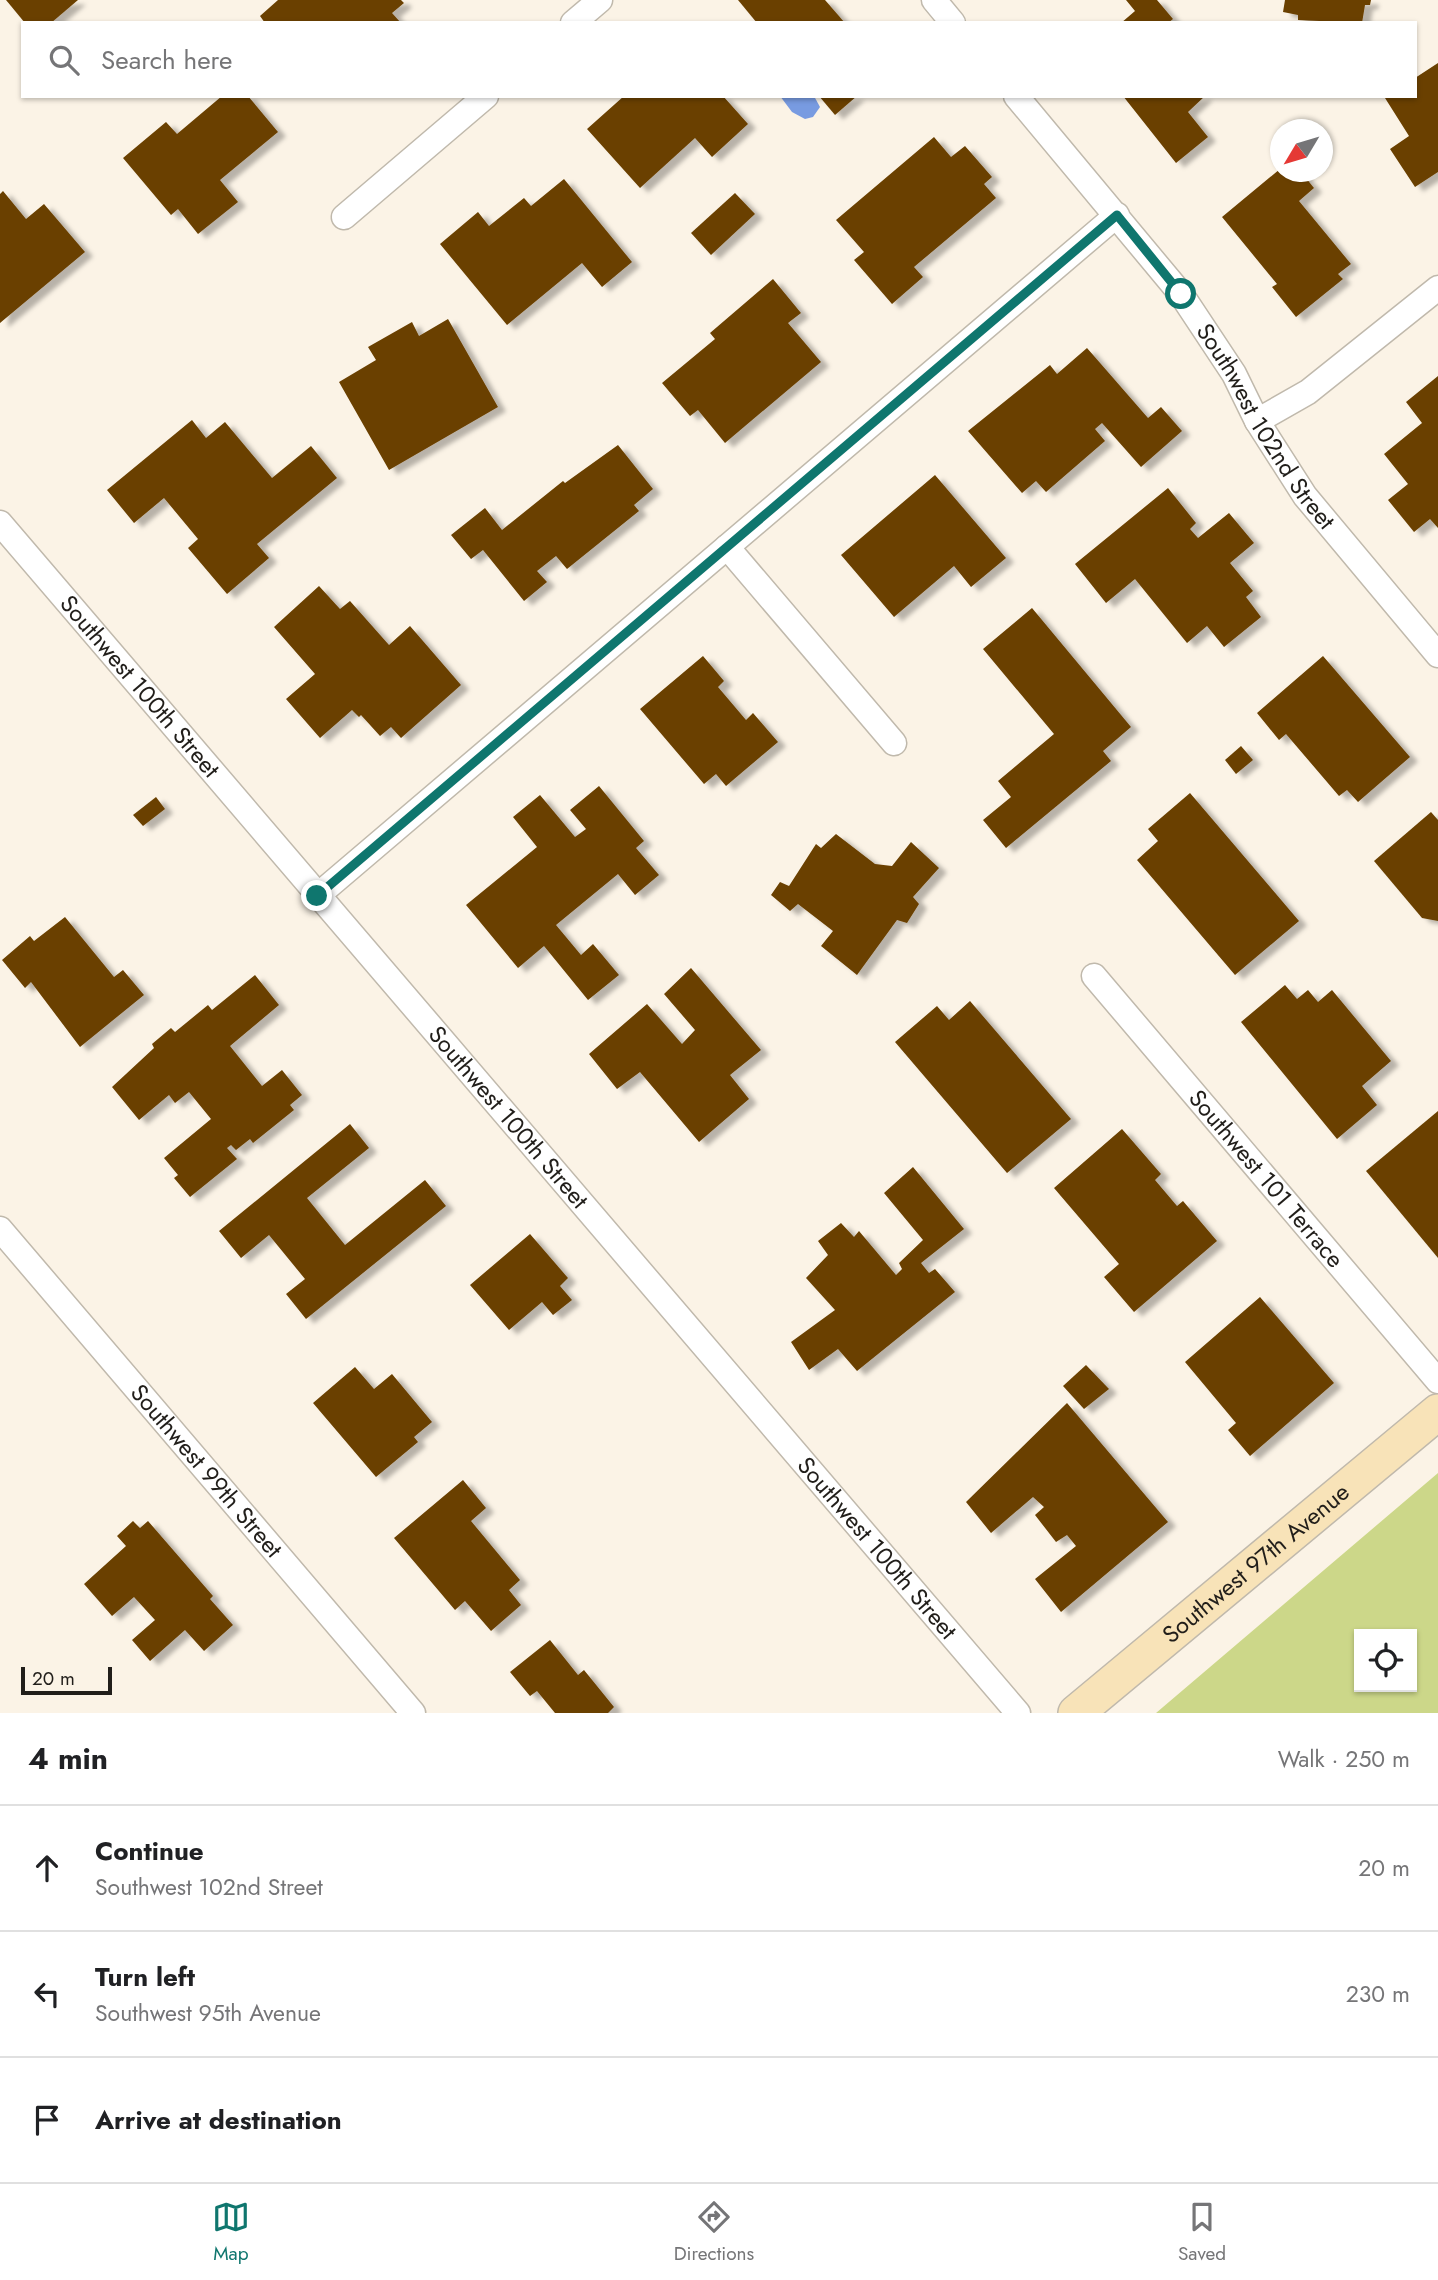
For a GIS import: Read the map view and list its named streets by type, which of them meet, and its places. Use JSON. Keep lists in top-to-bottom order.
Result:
{
  "streets": {
    "street": [
      "Southwest 102nd Street",
      "Southwest 100th Street",
      "Southwest 101 Terrace",
      "Southwest 99th Street",
      "Southwest 97th Avenue"
    ]
  },
  "scale_bar": "20 m",
  "north": "bottom left",
  "page": {
    "search": "Search here",
    "scale": "20 m",
    "heading": ["4 min", "Walk · 250 m"],
    "list": [
      ["Continue", "Southwest 102nd Street", "20 m"],
      ["Turn left", "Southwest 95th Avenue", "230 m"],
      "Arrive at destination"
    ],
    "nav": ["Map", "Directions", "Saved"]
  }
}
